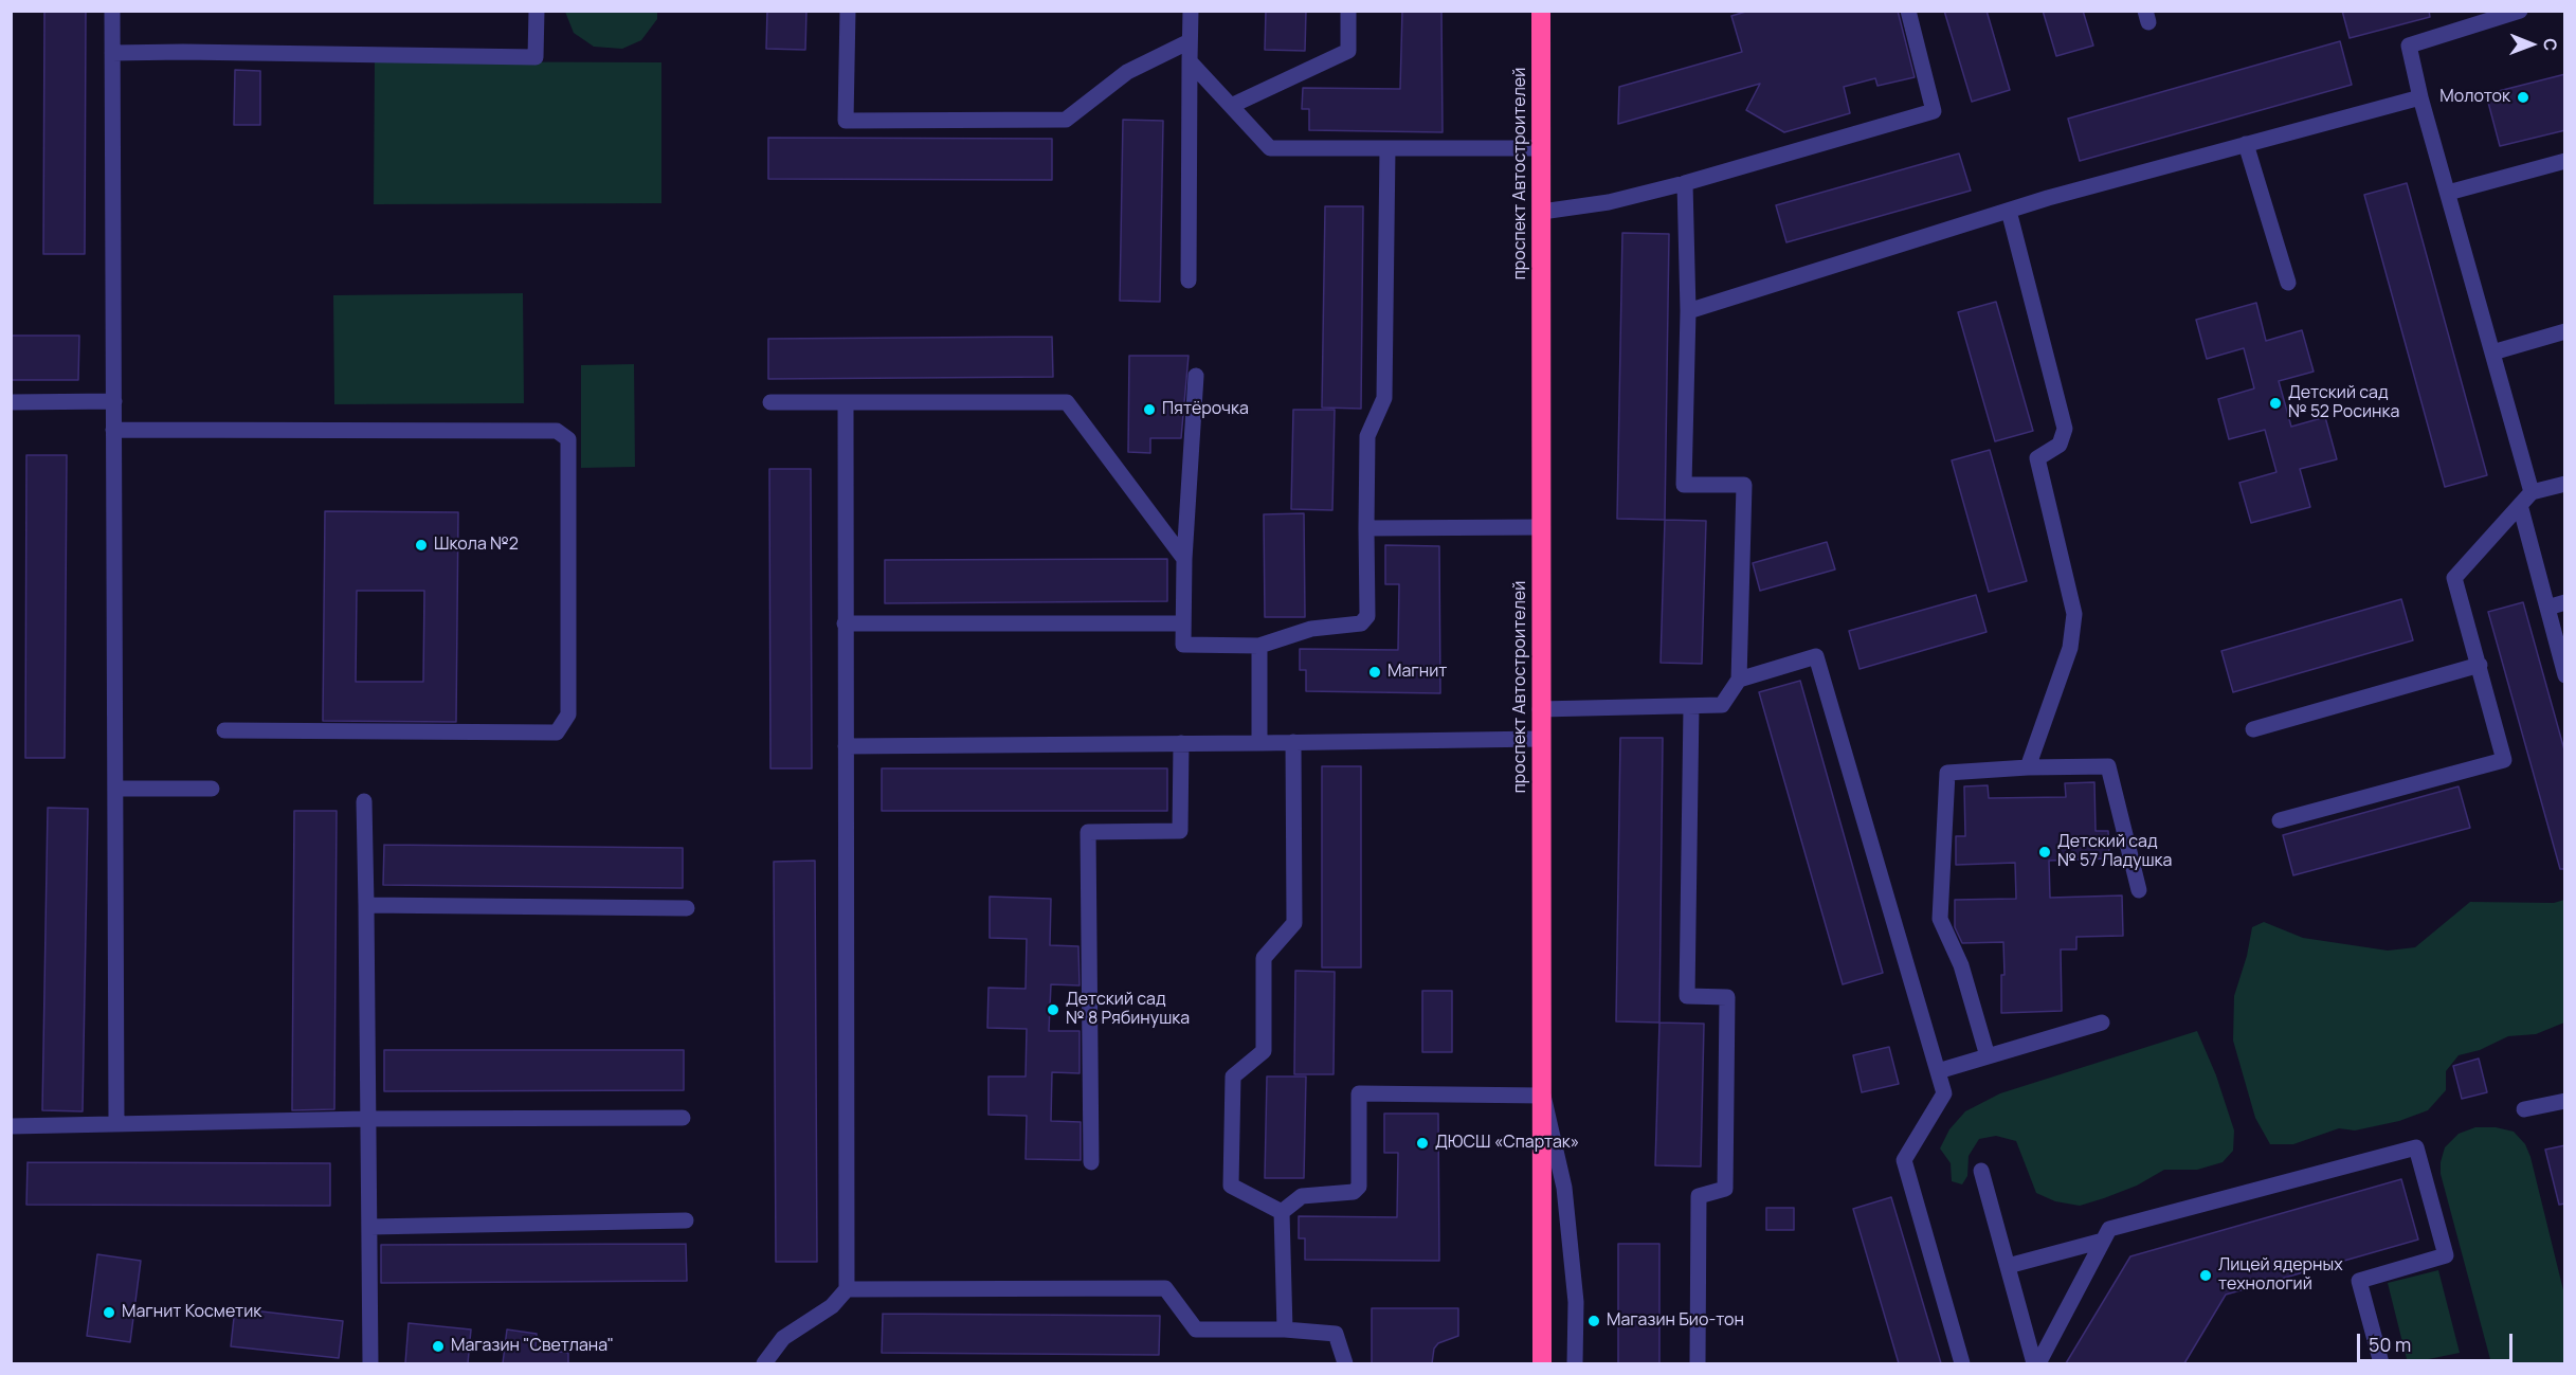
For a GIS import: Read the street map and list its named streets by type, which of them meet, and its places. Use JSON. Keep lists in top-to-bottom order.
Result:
{
  "streets": {
    "highway": ["проспект Автостроителей"]
  },
  "places": [
    "Молоток",
    "Детский сад № 52 Росинка",
    "Пятёрочка",
    "Школа №2",
    "Магнит",
    "Детский сад № 57 Ладушка",
    "Детский сад № 8 Рябинушка",
    "ДЮСШ «Спартак»",
    "Лицей ядерных технологий",
    "Магнит Косметик",
    "Магазин Био-тон",
    "Магазин \"Светлана\""
  ],
  "scale_bar": "50 m",
  "north": "right"
}
